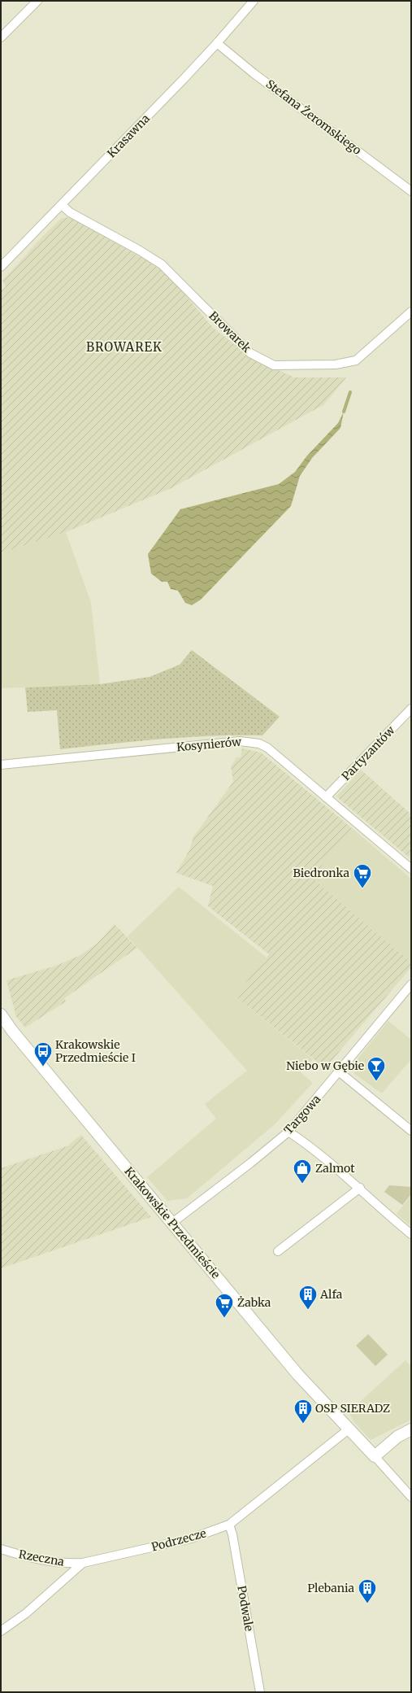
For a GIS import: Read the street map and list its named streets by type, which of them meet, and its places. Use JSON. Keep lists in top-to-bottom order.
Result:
{
  "streets": {
    "street": [
      "Stefana Żeromskiego",
      "Krasawna",
      "Browarek",
      "Kosynierów",
      "Partyzantów",
      "Targowa",
      "Krakowskie Przedmieście",
      "Podrzecze",
      "Rzeczna",
      "Podwale"
    ]
  },
  "crossings": [
    ["Stefana Żeromskiego", "Krasawna"],
    ["Krasawna", "Browarek"],
    ["Kosynierów", "Partyzantów"],
    ["Targowa", "Krakowskie Przedmieście"],
    ["Krakowskie Przedmieście", "Podrzecze"],
    ["Podrzecze", "Rzeczna"],
    ["Podrzecze", "Podwale"]
  ],
  "districts": ["BROWAREK"],
  "places": {
    "supermarket": ["Biedronka", "Żabka"],
    "bus stop": ["Krakowskie Przedmieście I"],
    "bar": ["Niebo w Gębie"],
    "shop": ["Zalmot"],
    "building": ["Alfa", "OSP SIERADZ", "Plebania"]
  }
}
